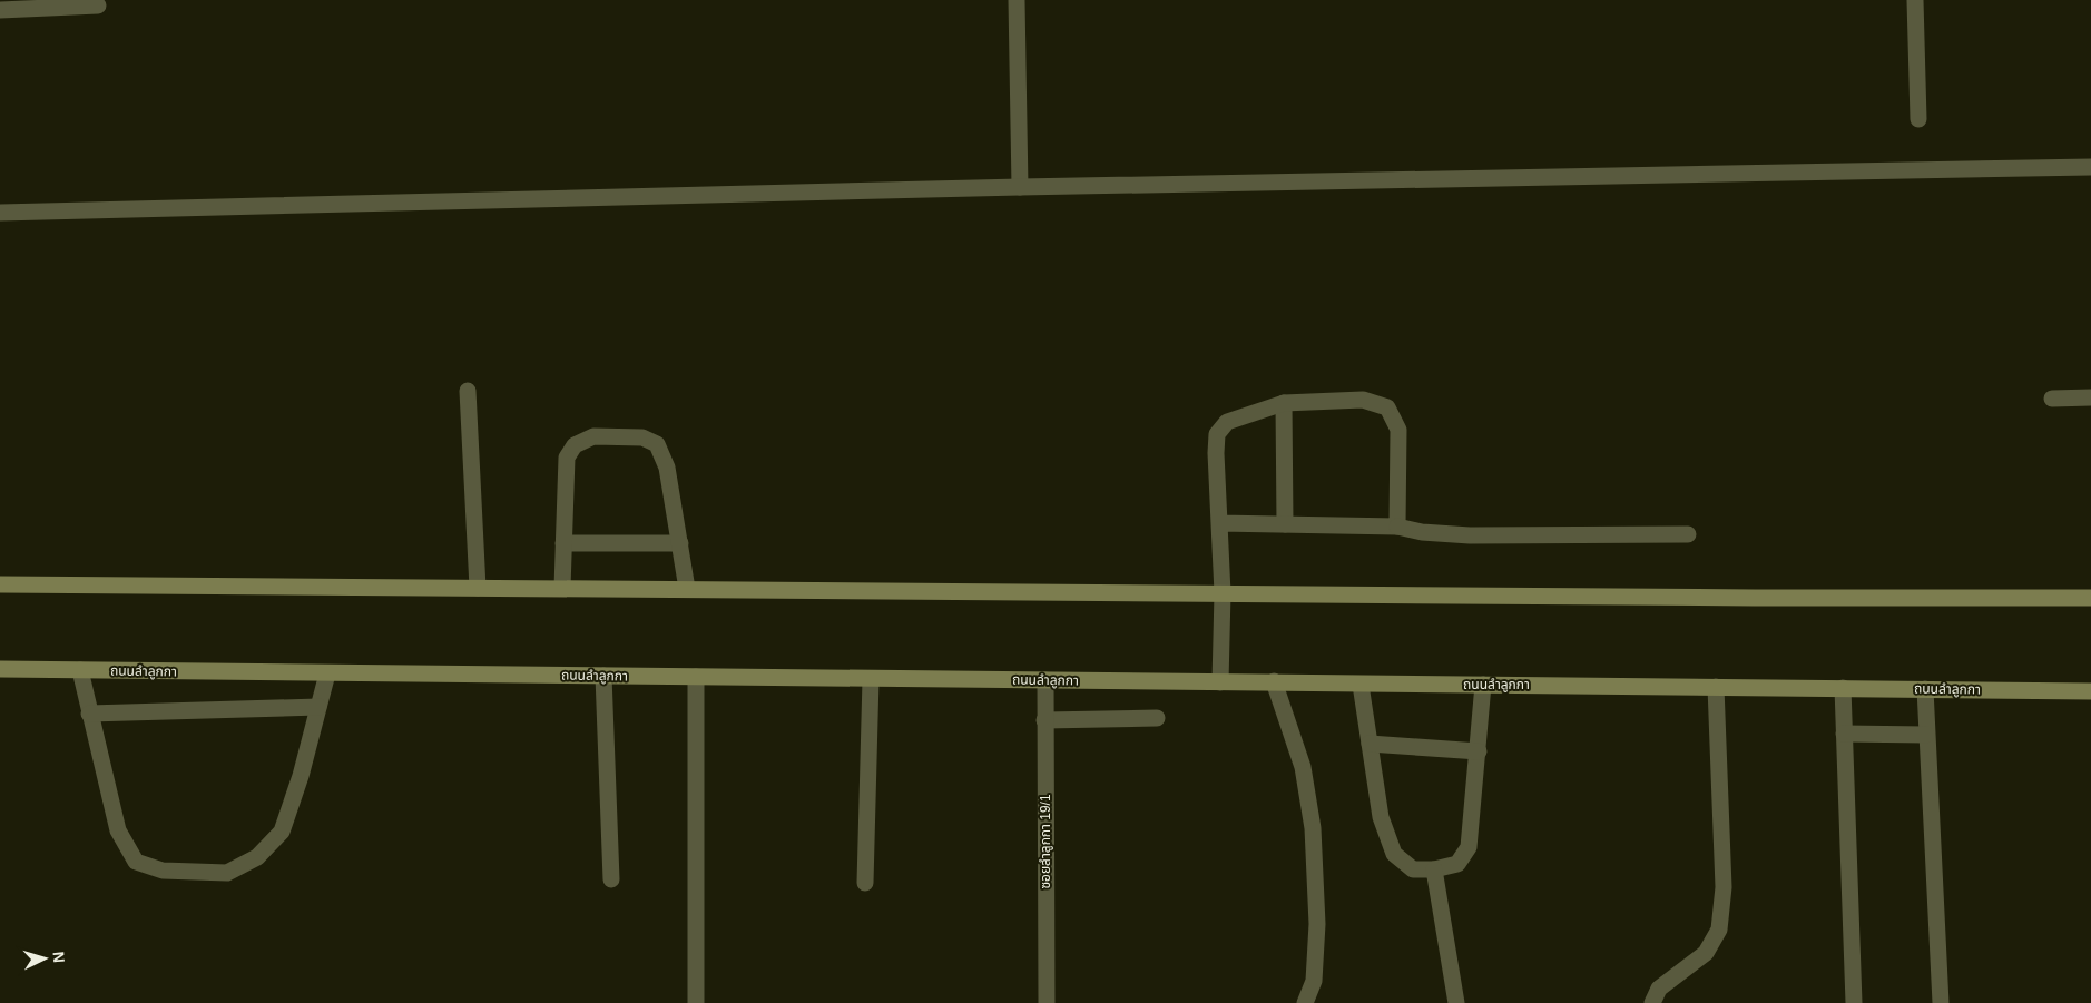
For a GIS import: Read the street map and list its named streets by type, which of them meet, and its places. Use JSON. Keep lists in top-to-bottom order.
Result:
{
  "streets": {
    "main road": ["ถนนลำลูกกา"],
    "street": ["ซอยลำลูกกา 19/1"]
  },
  "crossings": [
    ["ถนนลำลูกกา", "ซอยลำลูกกา 19/1"]
  ],
  "north": "right"
}
